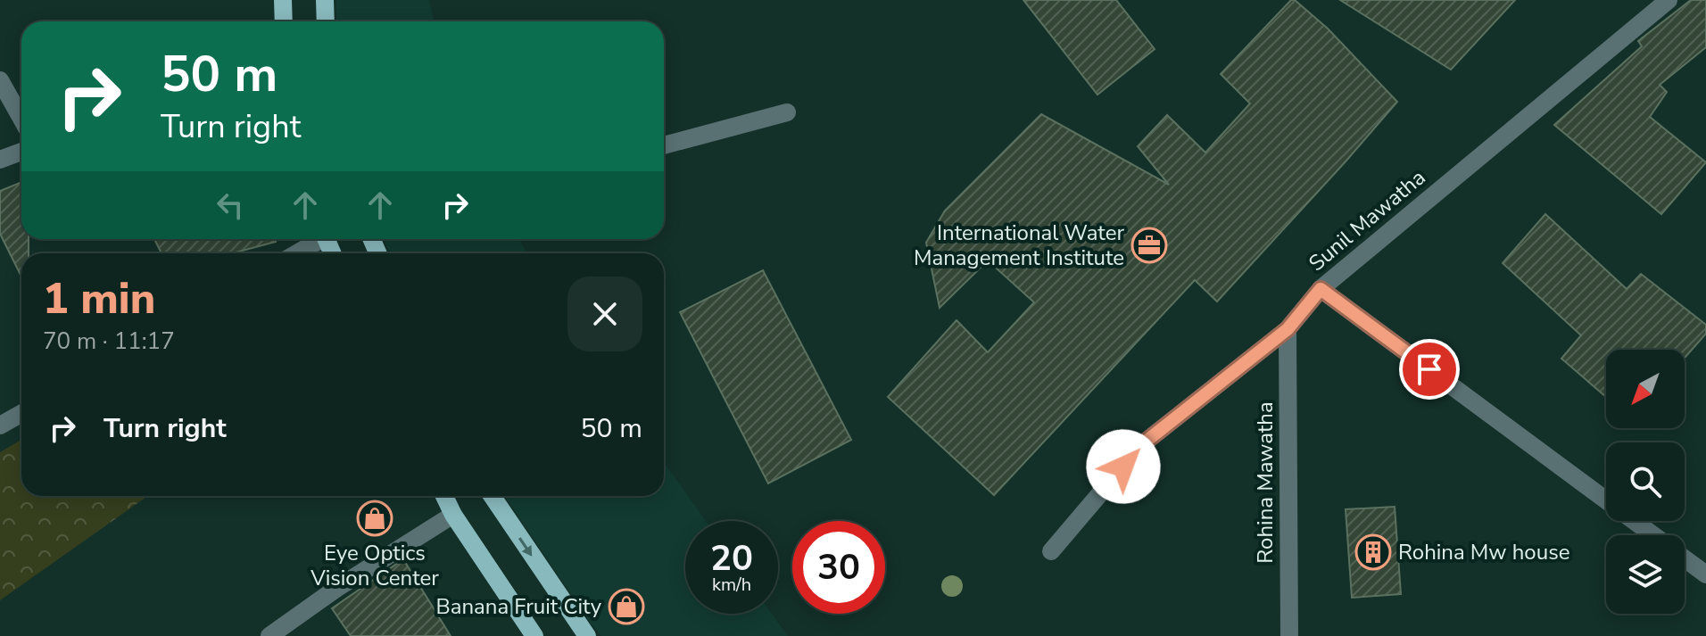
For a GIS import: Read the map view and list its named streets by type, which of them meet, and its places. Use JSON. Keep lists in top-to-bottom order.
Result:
{
  "streets": {
    "street": ["Sunil Mawatha", "Rohina Mawatha"]
  },
  "crossings": [
    ["Sunil Mawatha", "Rohina Mawatha"]
  ],
  "places": {
    "office": ["International Water Management Institute"],
    "shop": ["Eye Optics Vision Center", "Banana Fruit City"],
    "building": ["Rohina Mw house"]
  },
  "north": "bottom left",
  "page": {
    "turn": ["50 m", "Turn right"],
    "heading": ["1 min", "70 m · 11:17"],
    "list": [
      {
        "name": "Turn right",
        "value": "50 m"
      }
    ],
    "speed": "20 km/h",
    "limit": "30"
  }
}
